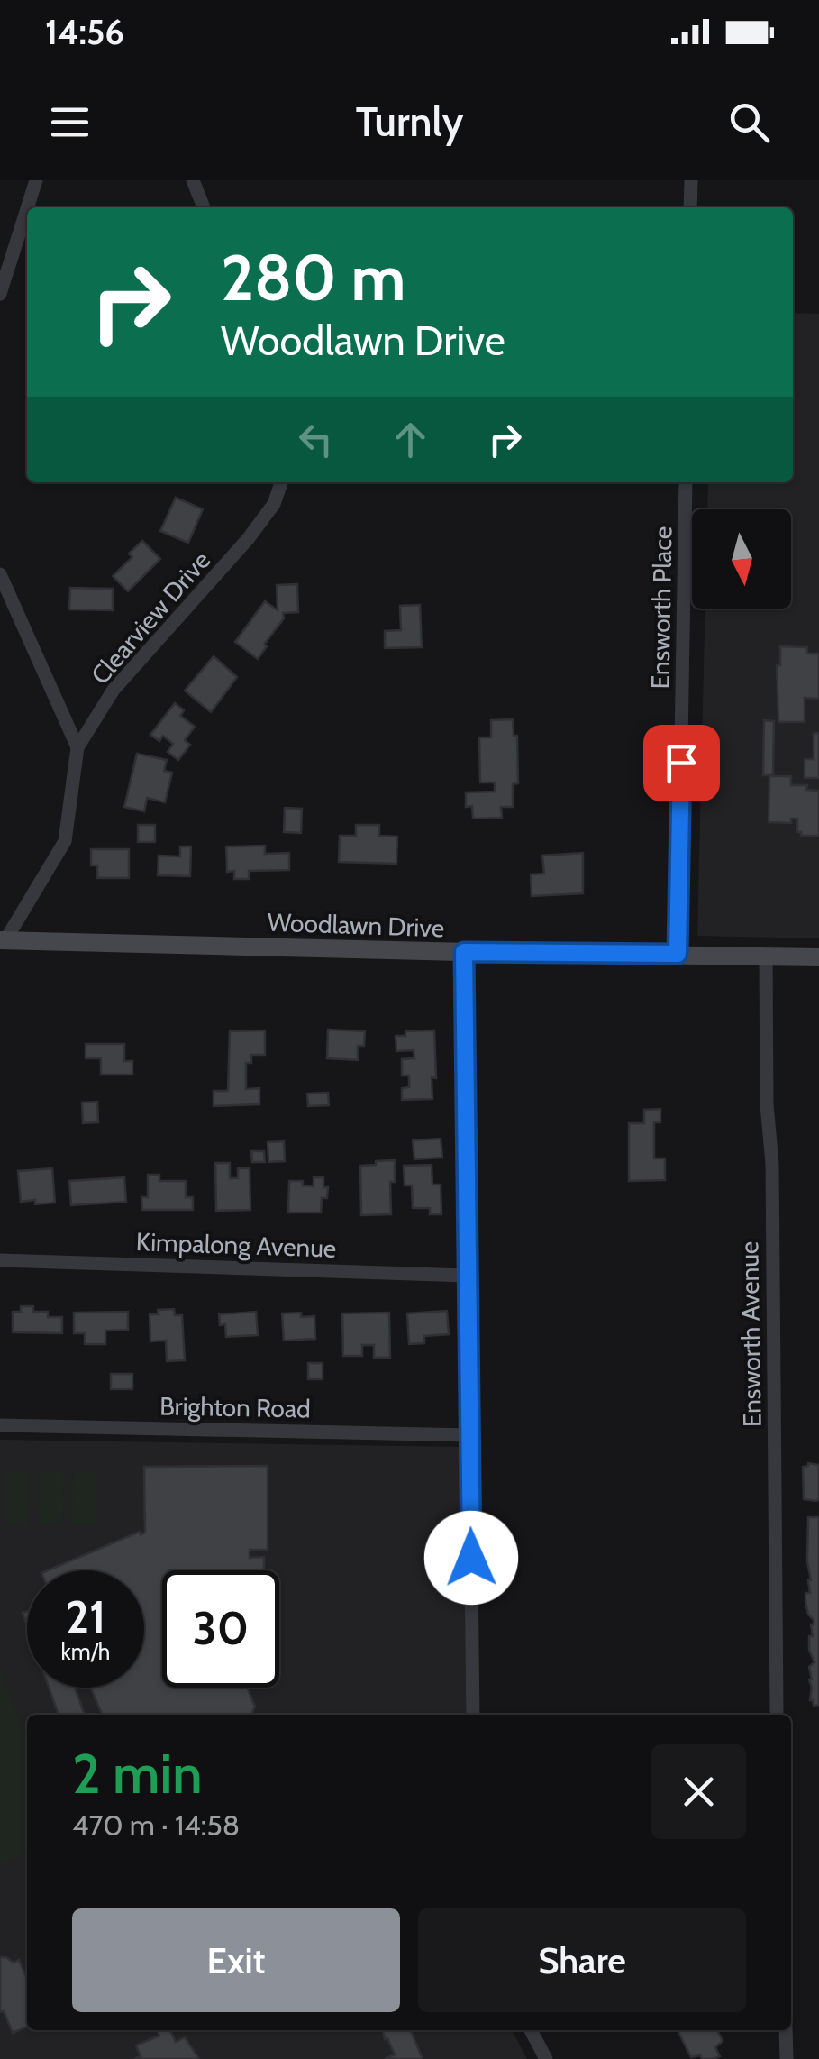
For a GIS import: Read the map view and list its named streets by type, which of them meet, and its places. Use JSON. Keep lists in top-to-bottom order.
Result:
{
  "streets": {
    "main road": ["Woodlawn Drive"],
    "street": [
      "Ensworth Place",
      "Clearview Drive",
      "Kimpalong Avenue",
      "Ensworth Avenue",
      "Brighton Road"
    ]
  },
  "crossings": [
    ["Ensworth Place", "Woodlawn Drive"],
    ["Clearview Drive", "Woodlawn Drive"],
    ["Woodlawn Drive", "Ensworth Avenue"]
  ],
  "north": "bottom",
  "page": {
    "status": "14:56",
    "header": "Turnly",
    "turn": ["280 m", "Woodlawn Drive"],
    "speed": "21 km/h",
    "limit": "30",
    "heading": ["2 min", "470 m · 14:58"],
    "buttons": ["Exit", "Share"]
  }
}
